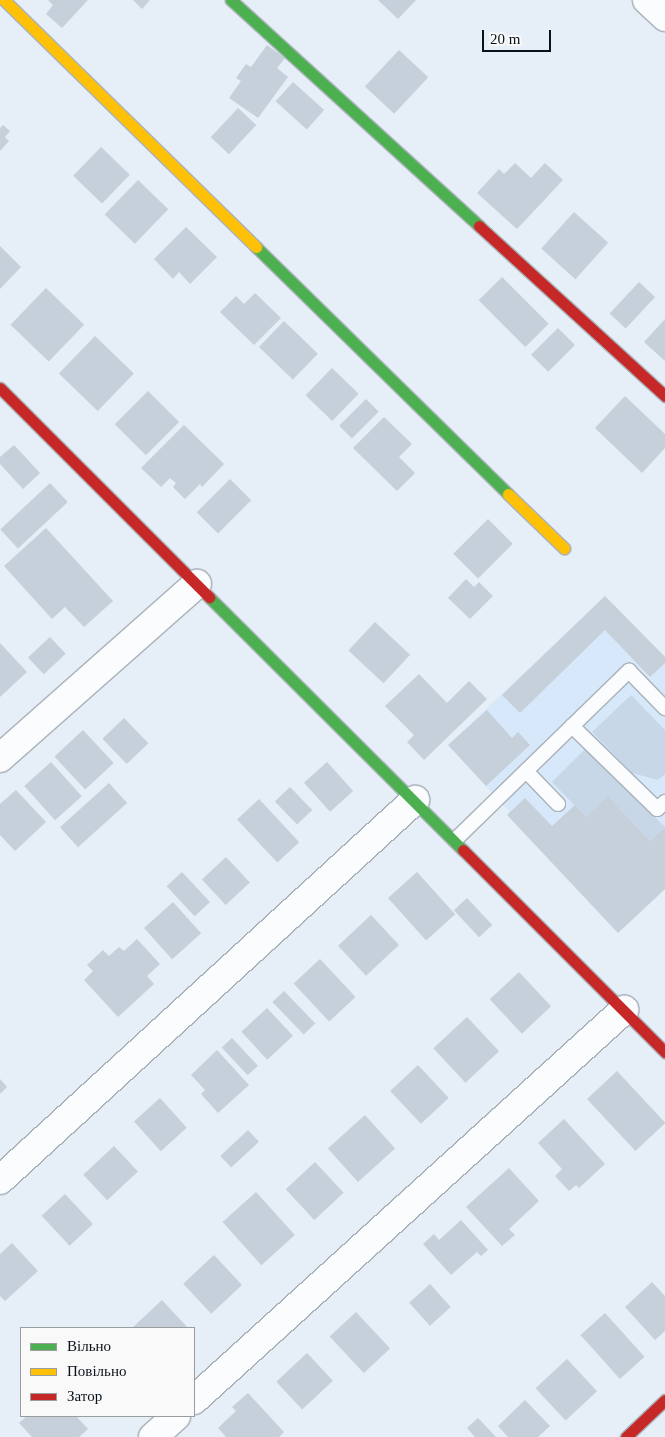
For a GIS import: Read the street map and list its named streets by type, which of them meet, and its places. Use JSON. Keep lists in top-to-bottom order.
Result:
{
  "legend": ["Вільно", "Повільно", "Затор"],
  "scale_bar": "20 m"
}
